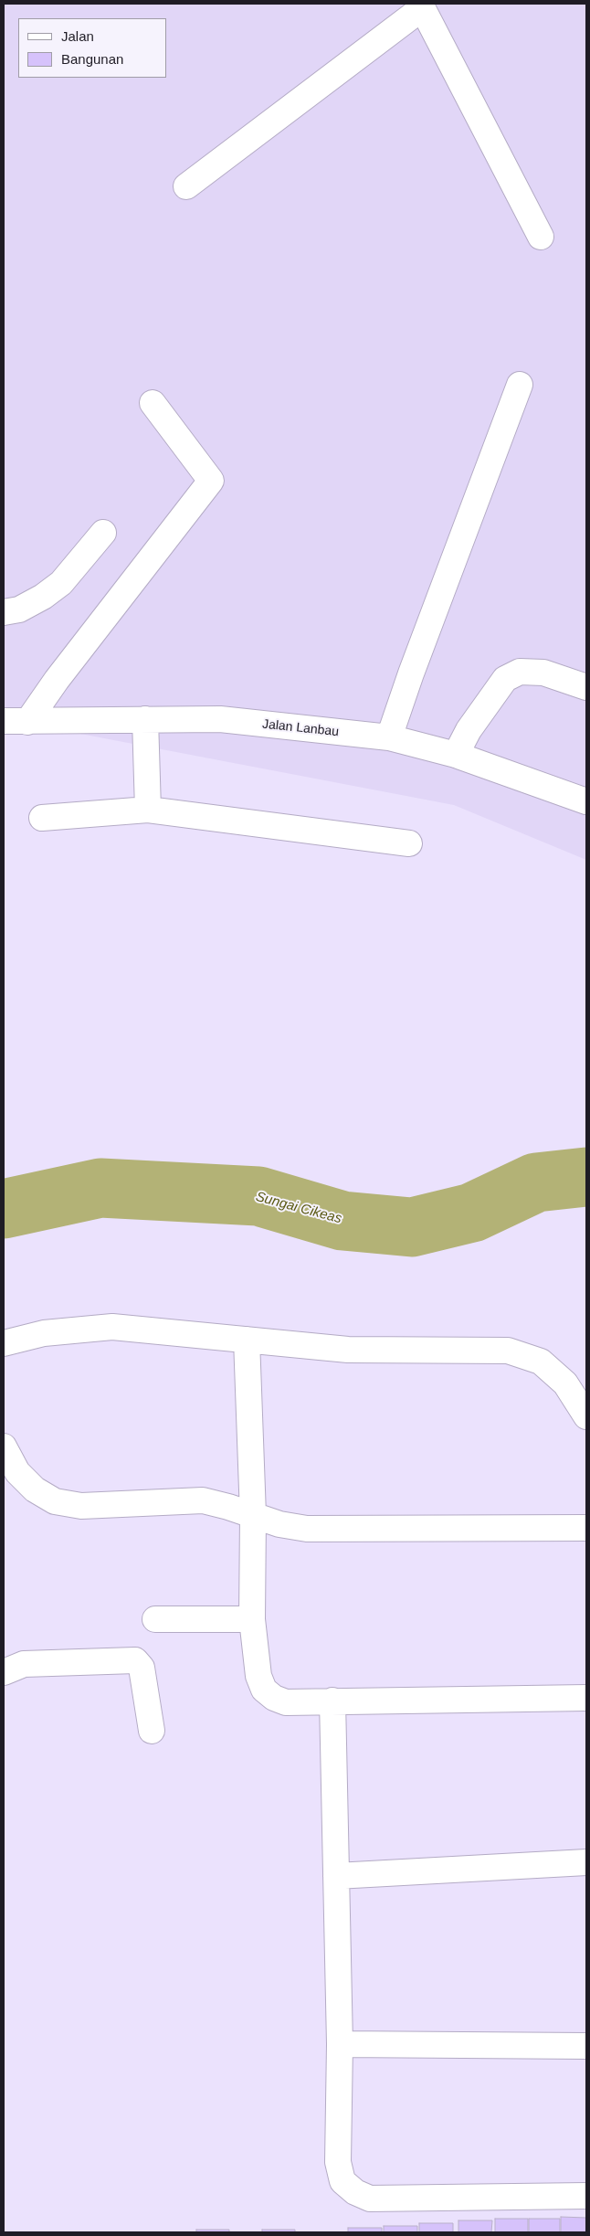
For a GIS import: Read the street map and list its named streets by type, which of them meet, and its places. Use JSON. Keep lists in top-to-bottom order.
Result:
{
  "streets": {
    "street": ["Jalan Lanbau"]
  },
  "water": ["Sungai Cikeas"],
  "legend": ["Jalan", "Bangunan"]
}
